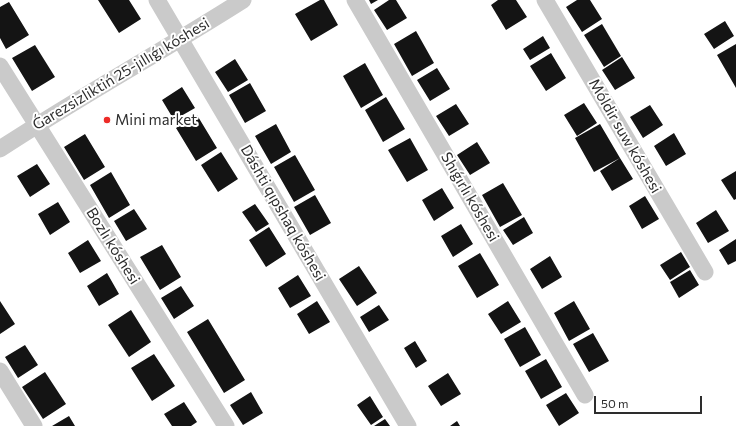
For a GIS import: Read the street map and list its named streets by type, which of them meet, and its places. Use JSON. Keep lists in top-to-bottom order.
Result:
{
  "streets": {
    "street": [
      "Ǵarezsizliktiń 25-jıllıǵı kóshesi",
      "Móldir suw kóshesi",
      "Shıǵırlı kóshesi",
      "Dáshti qıpshaq kóshesi",
      "Bozlı kóshesi"
    ]
  },
  "crossings": [
    ["Ǵarezsizliktiń 25-jıllıǵı kóshesi", "Dáshti qıpshaq kóshesi"],
    ["Ǵarezsizliktiń 25-jıllıǵı kóshesi", "Bozlı kóshesi"]
  ],
  "places": ["Mini market"],
  "scale_bar": "50 m"
}
